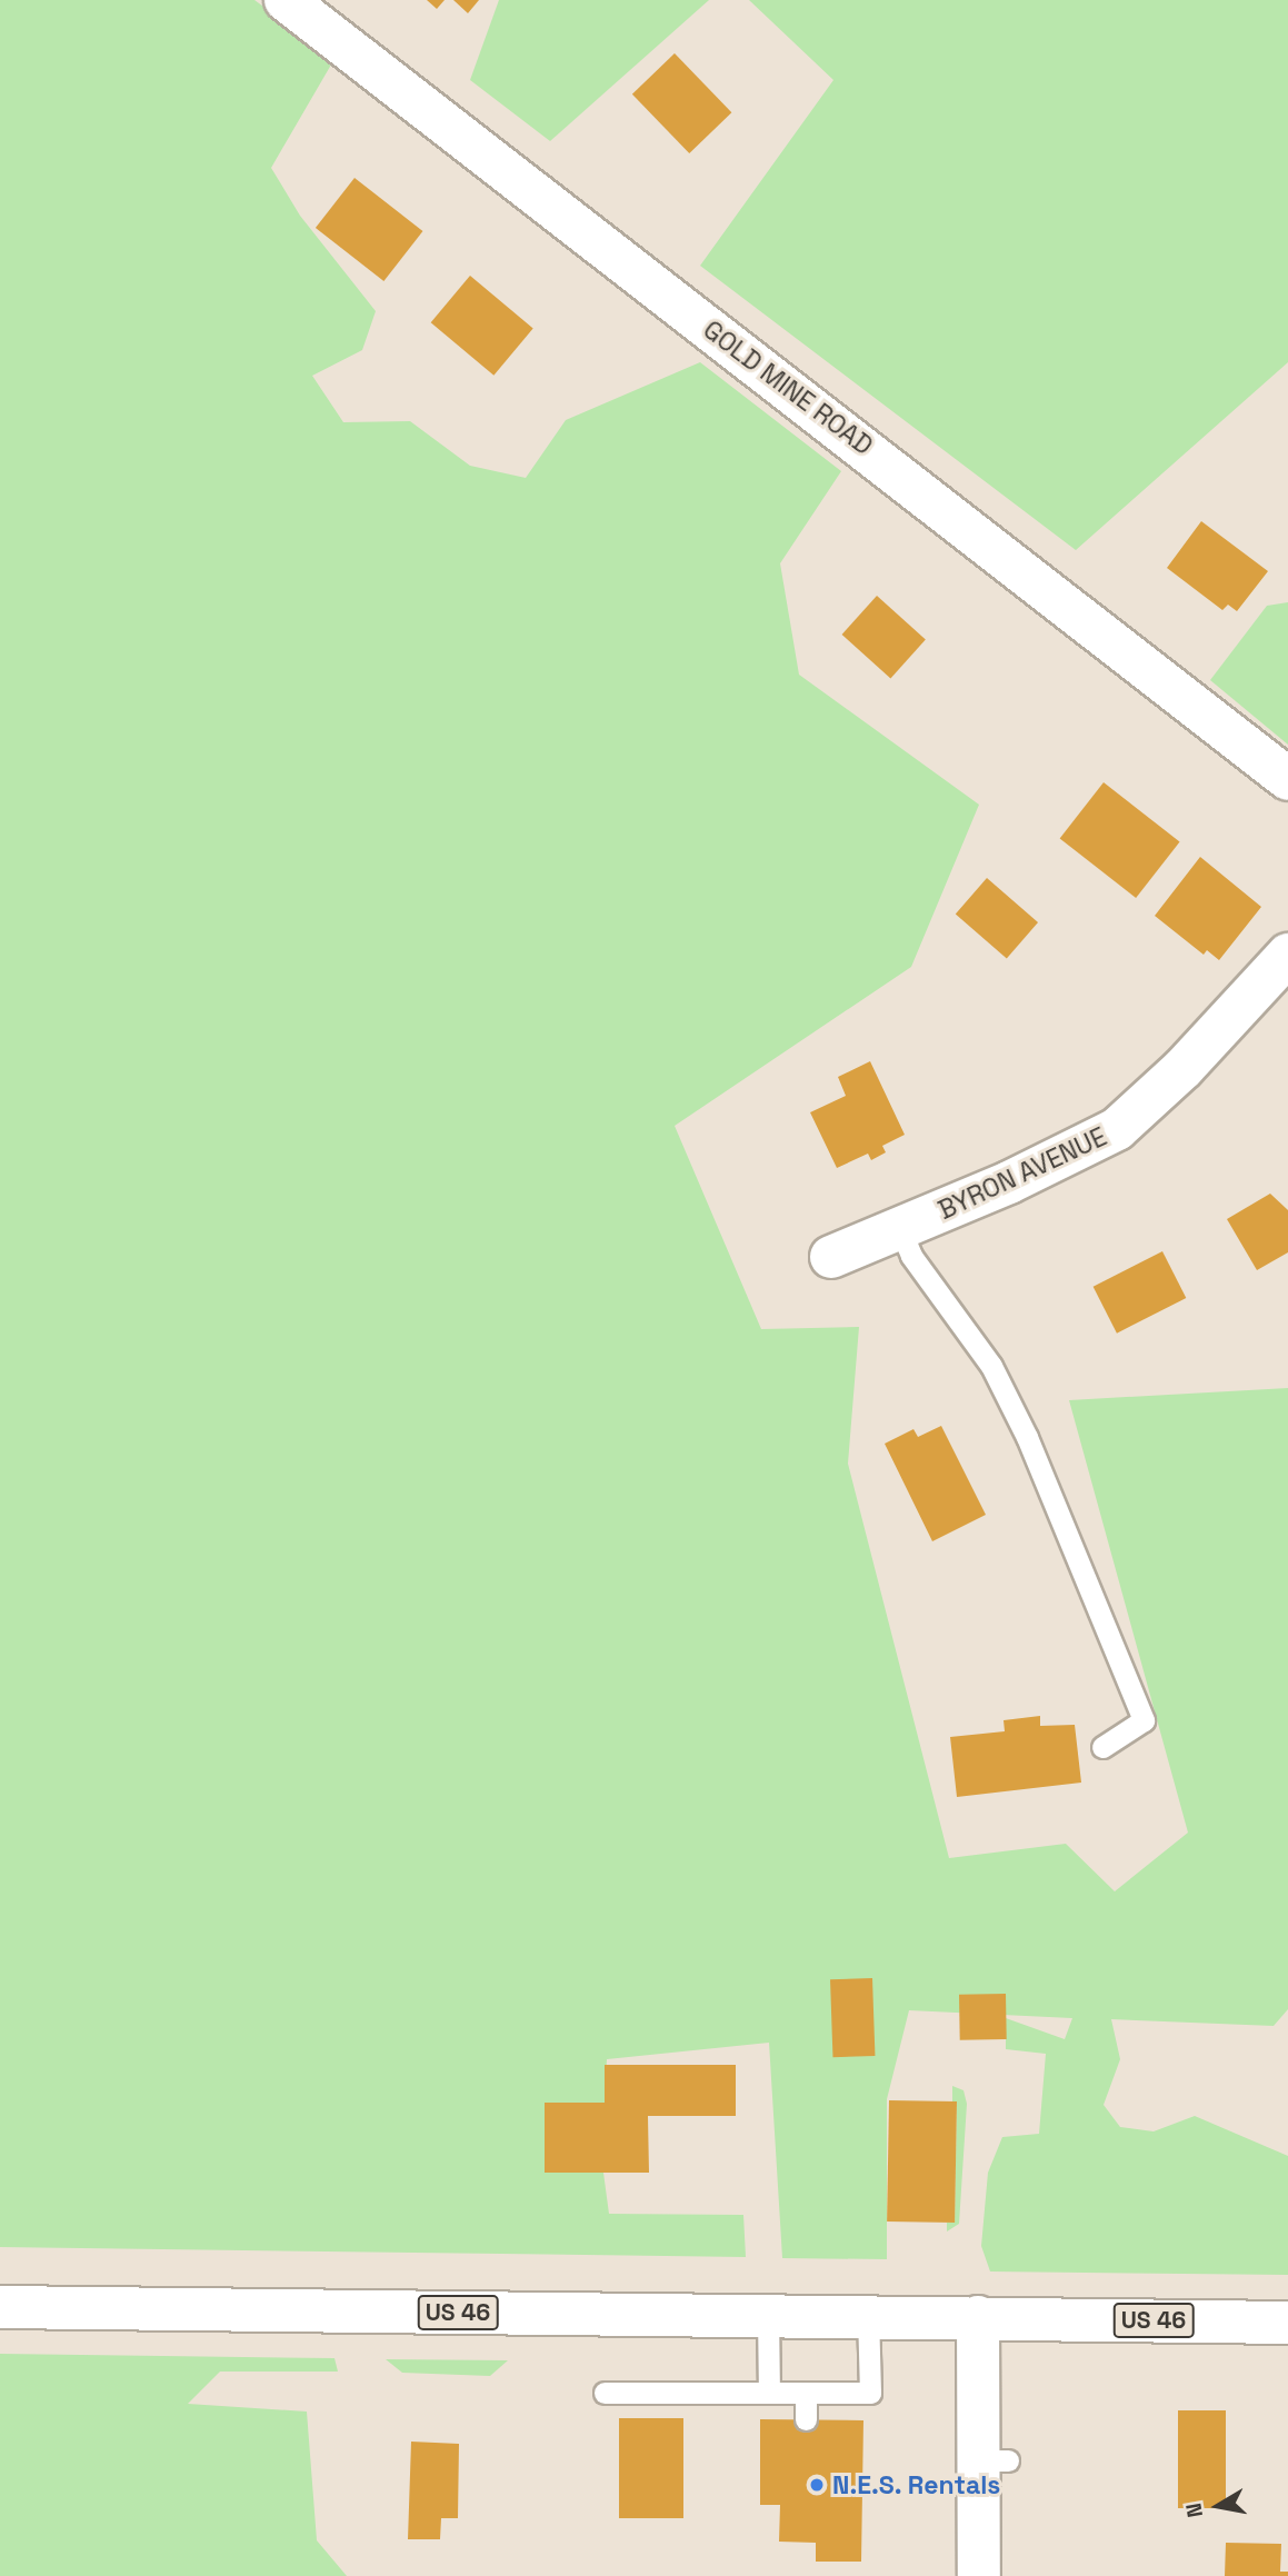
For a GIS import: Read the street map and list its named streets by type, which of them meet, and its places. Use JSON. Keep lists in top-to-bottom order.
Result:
{
  "streets": {
    "street": ["GOLD MINE ROAD", "BYRON AVENUE", "US 46"]
  },
  "places": ["N.E.S. Rentals"],
  "north": "left"
}
